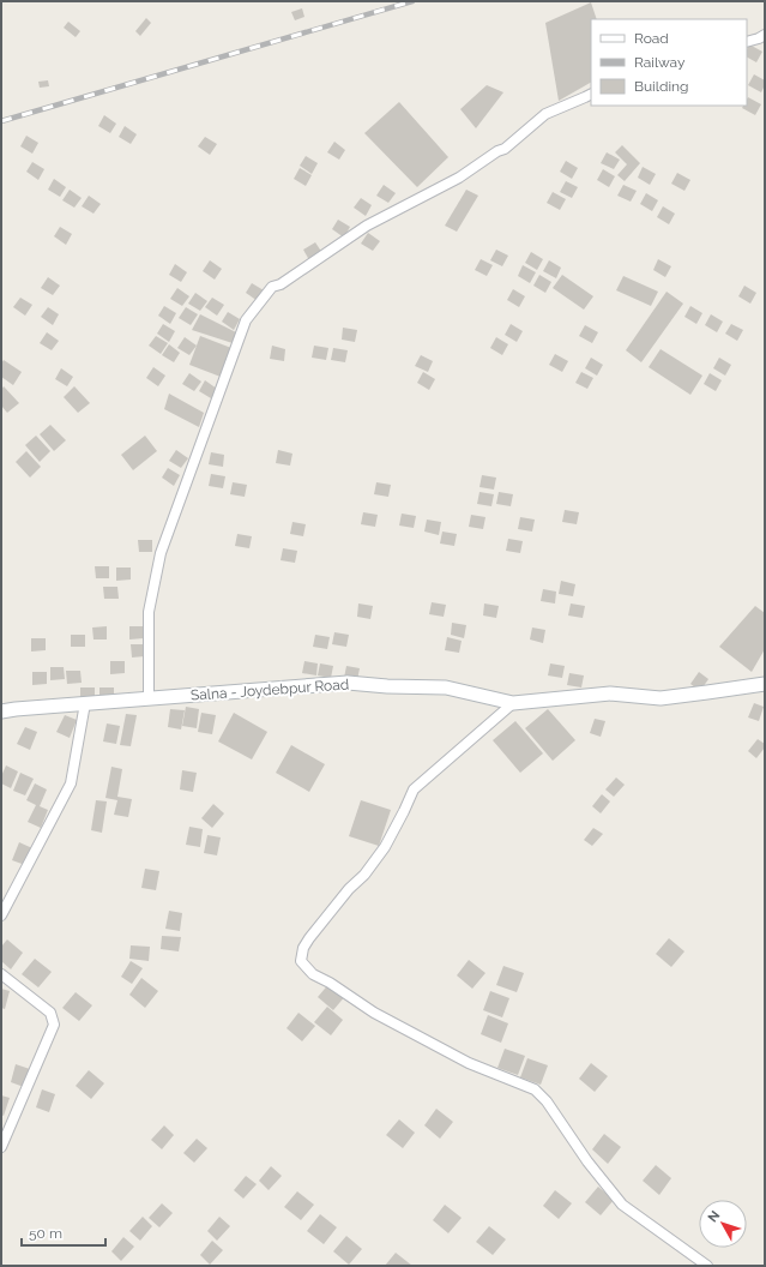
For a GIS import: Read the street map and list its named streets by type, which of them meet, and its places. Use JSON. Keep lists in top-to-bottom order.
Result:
{
  "streets": {
    "main road": ["Salna - Joydebpur Road"]
  },
  "legend": ["Road", "Railway", "Building"],
  "scale_bar": "50 m",
  "north": "top left"
}
